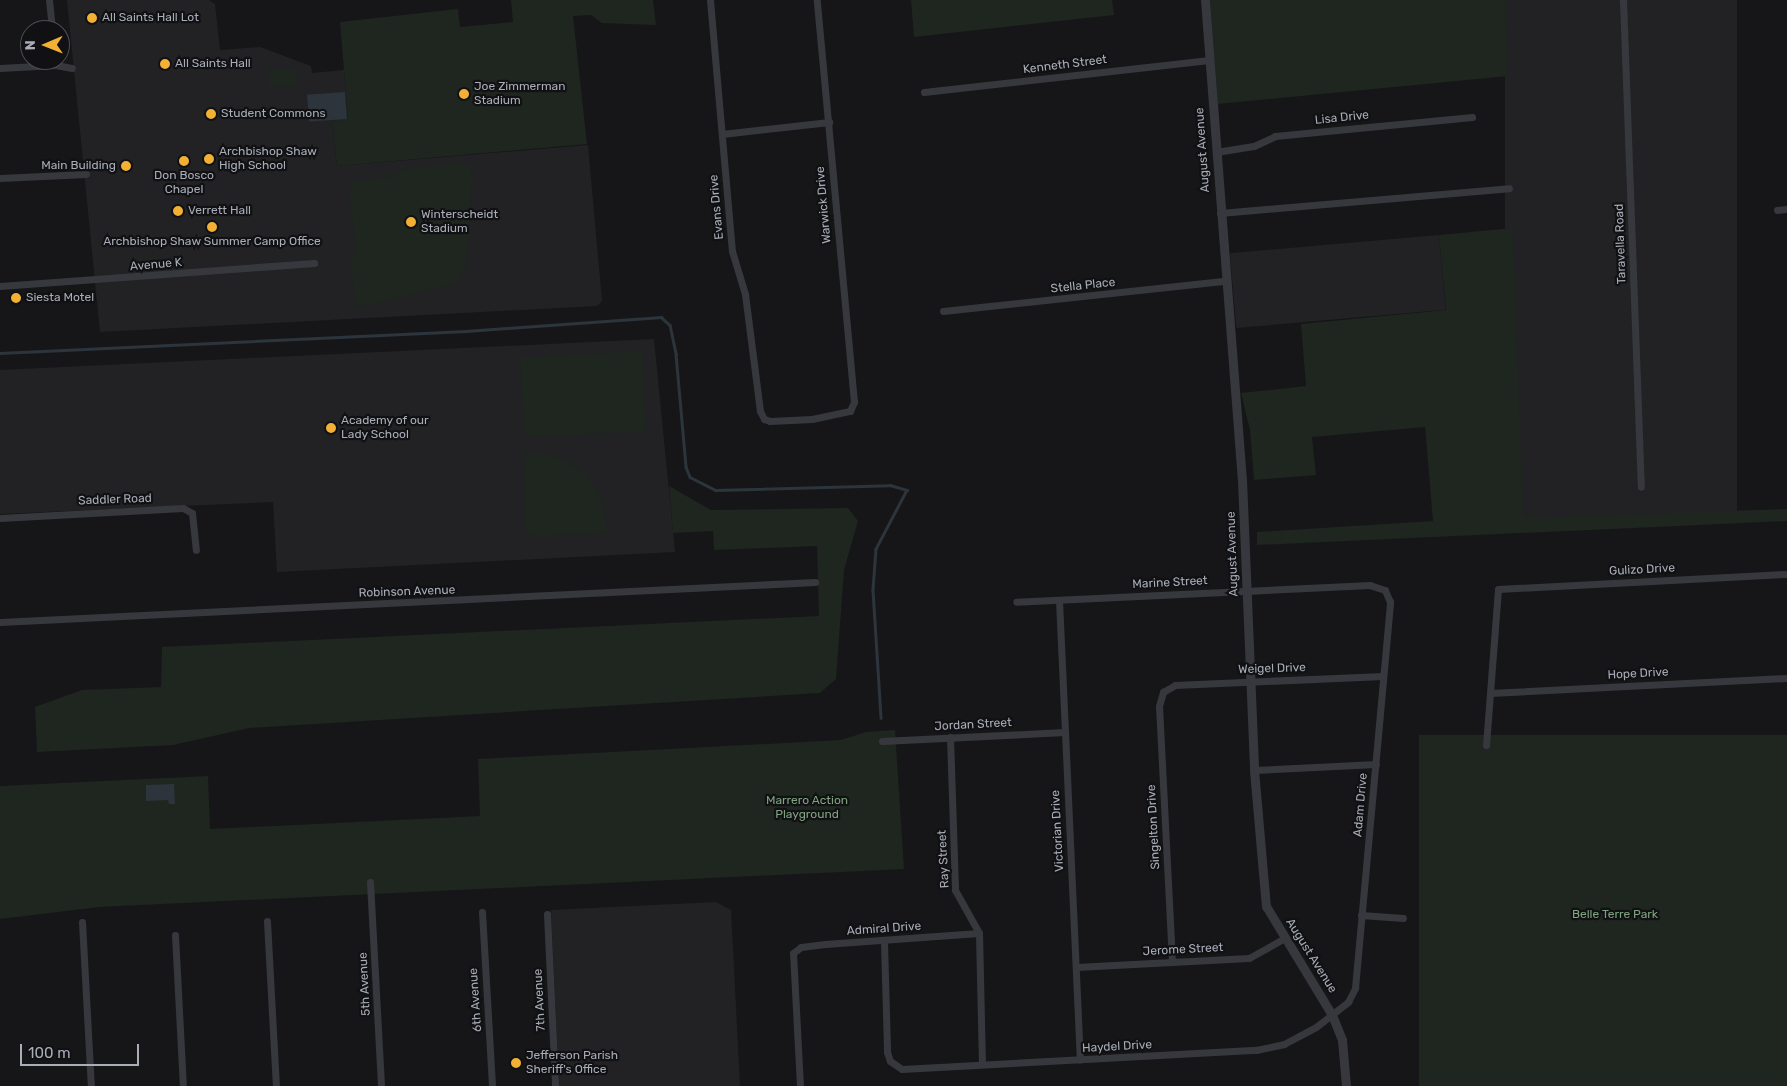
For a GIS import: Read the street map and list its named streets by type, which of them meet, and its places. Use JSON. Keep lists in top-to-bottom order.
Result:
{
  "streets": {
    "street": [
      "Kenneth Street",
      "Lisa Drive",
      "August Avenue",
      "Warwick Drive",
      "Evans Drive",
      "Taravella Road",
      "Avenue K",
      "Stella Place",
      "Saddler Road",
      "Gulizo Drive",
      "Marine Street",
      "Robinson Avenue",
      "Weigel Drive",
      "Hope Drive",
      "Jordan Street",
      "Adam Drive",
      "Singelton Drive",
      "Victorian Drive",
      "Ray Street",
      "Admiral Drive",
      "Jerome Street",
      "5th Avenue",
      "6th Avenue",
      "7th Avenue",
      "Haydel Drive"
    ]
  },
  "crossings": [
    ["Kenneth Street", "August Avenue"],
    ["Lisa Drive", "August Avenue"],
    ["August Avenue", "Stella Place"],
    ["August Avenue", "Marine Street"],
    ["August Avenue", "Weigel Drive"],
    ["August Avenue", "Adam Drive"],
    ["August Avenue", "Jerome Street"],
    ["August Avenue", "Haydel Drive"],
    ["Warwick Drive", "Evans Drive"],
    ["Gulizo Drive", "Hope Drive"],
    ["Marine Street", "Adam Drive"],
    ["Marine Street", "Victorian Drive"],
    ["Weigel Drive", "Adam Drive"],
    ["Weigel Drive", "Singelton Drive"],
    ["Jordan Street", "Victorian Drive"],
    ["Jordan Street", "Ray Street"],
    ["Adam Drive", "Haydel Drive"],
    ["Singelton Drive", "Jerome Street"],
    ["Victorian Drive", "Jerome Street"],
    ["Victorian Drive", "Haydel Drive"],
    ["Ray Street", "Admiral Drive"],
    ["Ray Street", "Haydel Drive"],
    ["Admiral Drive", "Haydel Drive"]
  ],
  "parks": ["Marrero Action Playground", "Belle Terre Park"],
  "places": [
    "All Saints Hall Lot",
    "All Saints Hall",
    "Joe Zimmerman Stadium",
    "Student Commons",
    "Archbishop Shaw High School",
    "Don Bosco Chapel",
    "Main Building",
    "Verrett Hall",
    "Winterscheidt Stadium",
    "Archbishop Shaw Summer Camp Office",
    "Siesta Motel",
    "Academy of our Lady School",
    "Jefferson Parish Sheriff's Office"
  ],
  "scale_bar": "100 m",
  "north": "left"
}
